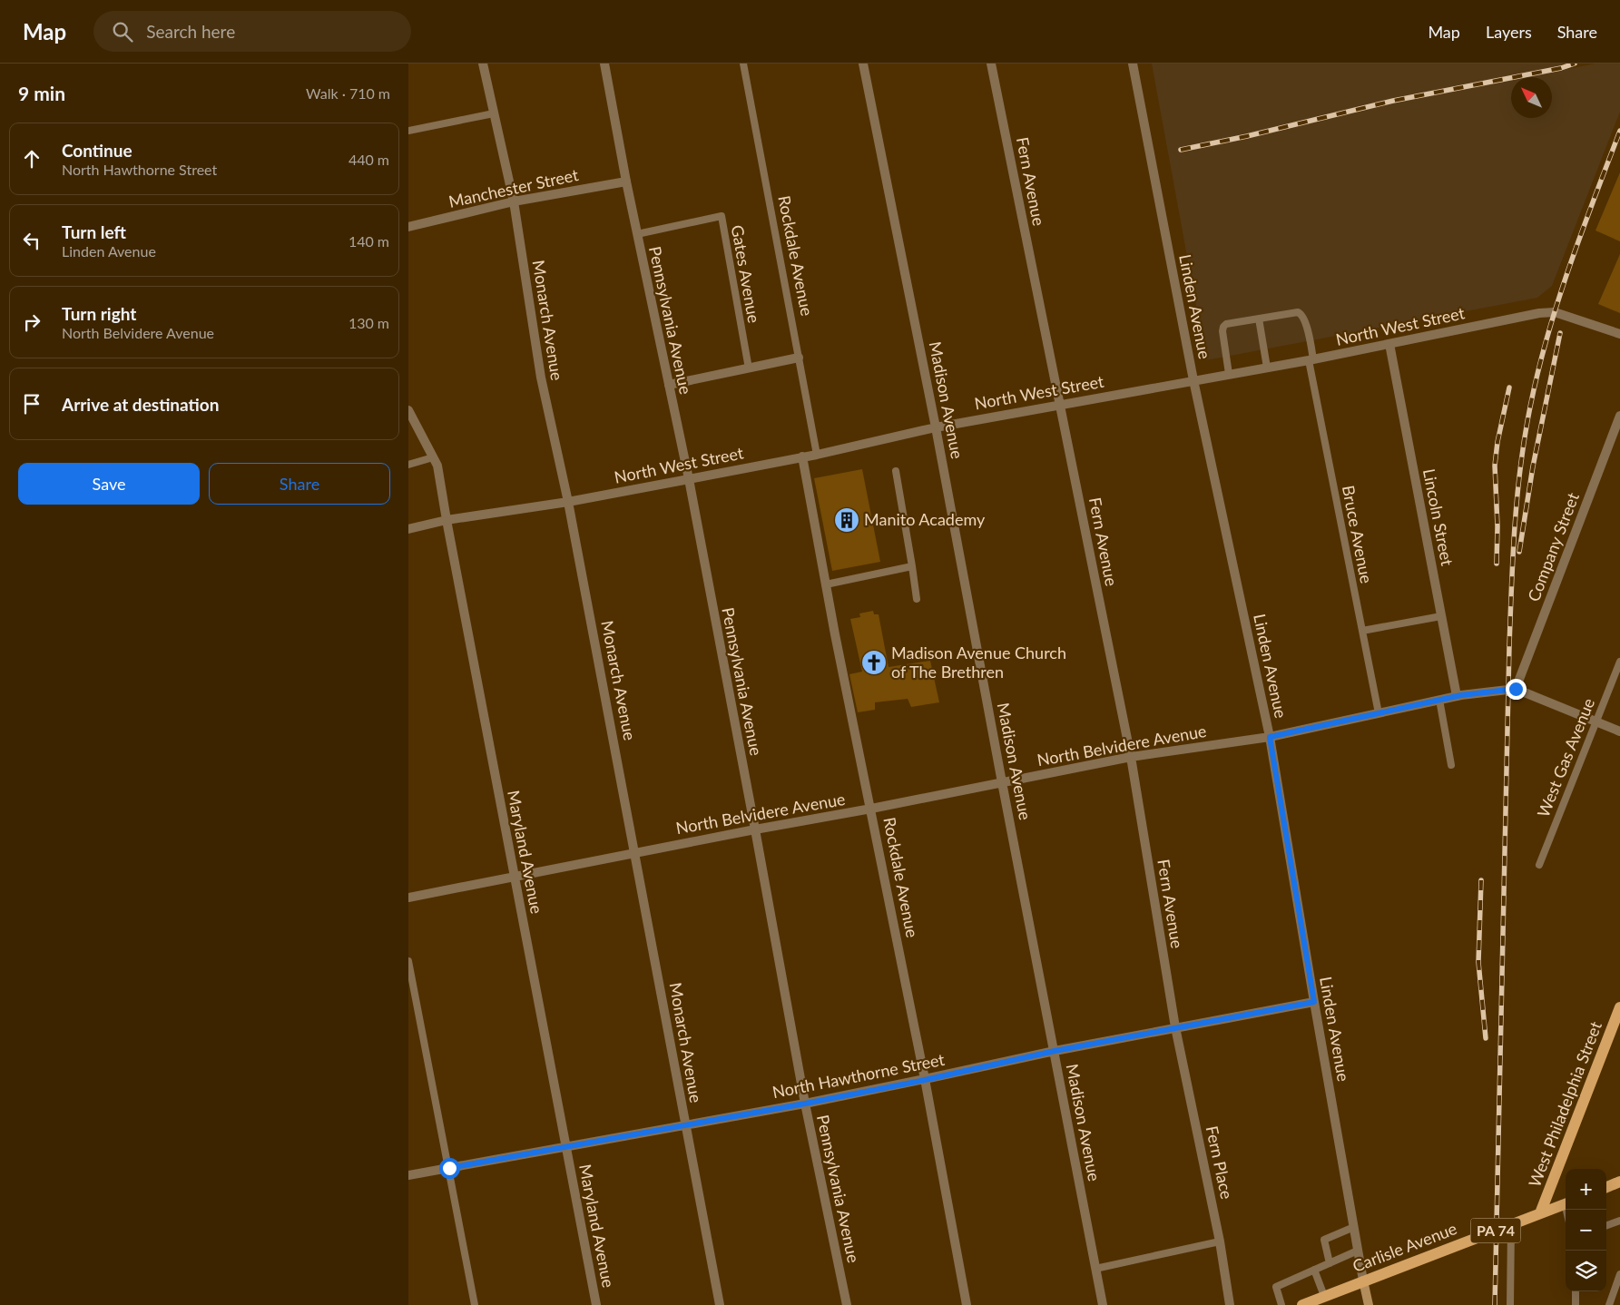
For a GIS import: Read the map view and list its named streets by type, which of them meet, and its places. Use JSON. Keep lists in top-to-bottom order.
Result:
{
  "streets": {
    "main road": [
      "Linden Avenue",
      "West Philadelphia Street",
      "PA 74",
      "Carlisle Avenue"
    ],
    "street": [
      "Fern Avenue",
      "Manchester Street",
      "Rockdale Avenue",
      "Monarch Avenue",
      "Pennsylvania Avenue",
      "North West Street",
      "Madison Avenue",
      "Lincoln Street",
      "Company Street",
      "North Belvidere Avenue",
      "Maryland Avenue",
      "North Hawthorne Street",
      "Fern Place"
    ],
    "lane": ["Gates Avenue", "Bruce Avenue", "West Gas Avenue"]
  },
  "crossings": [
    ["Fern Avenue", "North West Street"],
    ["Fern Avenue", "North Belvidere Avenue"],
    ["Fern Avenue", "North Hawthorne Street"],
    ["Fern Avenue", "Fern Place"],
    ["Manchester Street", "Monarch Avenue"],
    ["Manchester Street", "Pennsylvania Avenue"],
    ["Rockdale Avenue", "North West Street"],
    ["Rockdale Avenue", "North Belvidere Avenue"],
    ["Rockdale Avenue", "North Hawthorne Street"],
    ["Gates Avenue", "Pennsylvania Avenue"],
    ["Linden Avenue", "North West Street"],
    ["Linden Avenue", "North Belvidere Avenue"],
    ["Linden Avenue", "North Hawthorne Street"],
    ["Linden Avenue", "Carlisle Avenue"],
    ["Monarch Avenue", "North West Street"],
    ["Monarch Avenue", "North Belvidere Avenue"],
    ["Monarch Avenue", "North Hawthorne Street"],
    ["Pennsylvania Avenue", "North West Street"],
    ["Pennsylvania Avenue", "North Belvidere Avenue"],
    ["Pennsylvania Avenue", "North Hawthorne Street"],
    ["North West Street", "Madison Avenue"],
    ["North West Street", "Lincoln Street"],
    ["North West Street", "Bruce Avenue"],
    ["North West Street", "Maryland Avenue"],
    ["Madison Avenue", "North Belvidere Avenue"],
    ["Madison Avenue", "North Hawthorne Street"],
    ["Lincoln Street", "North Belvidere Avenue"],
    ["Bruce Avenue", "North Belvidere Avenue"],
    ["Company Street", "North Belvidere Avenue"],
    ["North Belvidere Avenue", "West Gas Avenue"],
    ["North Belvidere Avenue", "Maryland Avenue"],
    ["Maryland Avenue", "North Hawthorne Street"],
    ["North Hawthorne Street", "Fern Place"],
    ["West Philadelphia Street", "Carlisle Avenue"]
  ],
  "places": {
    "building": ["Manito Academy"],
    "church": ["Madison Avenue Church of The Brethren"]
  },
  "north": "top left",
  "page": {
    "header": "Map",
    "search": "Search here",
    "nav": ["Map", "Layers", "Share"],
    "heading": ["9 min", "Walk · 710 m"],
    "list": [
      ["Continue", "North Hawthorne Street", "440 m"],
      ["Turn left", "Linden Avenue", "140 m"],
      ["Turn right", "North Belvidere Avenue", "130 m"],
      "Arrive at destination"
    ],
    "buttons": ["Save", "Share"],
    "map_buttons": ["+", "−"]
  }
}
